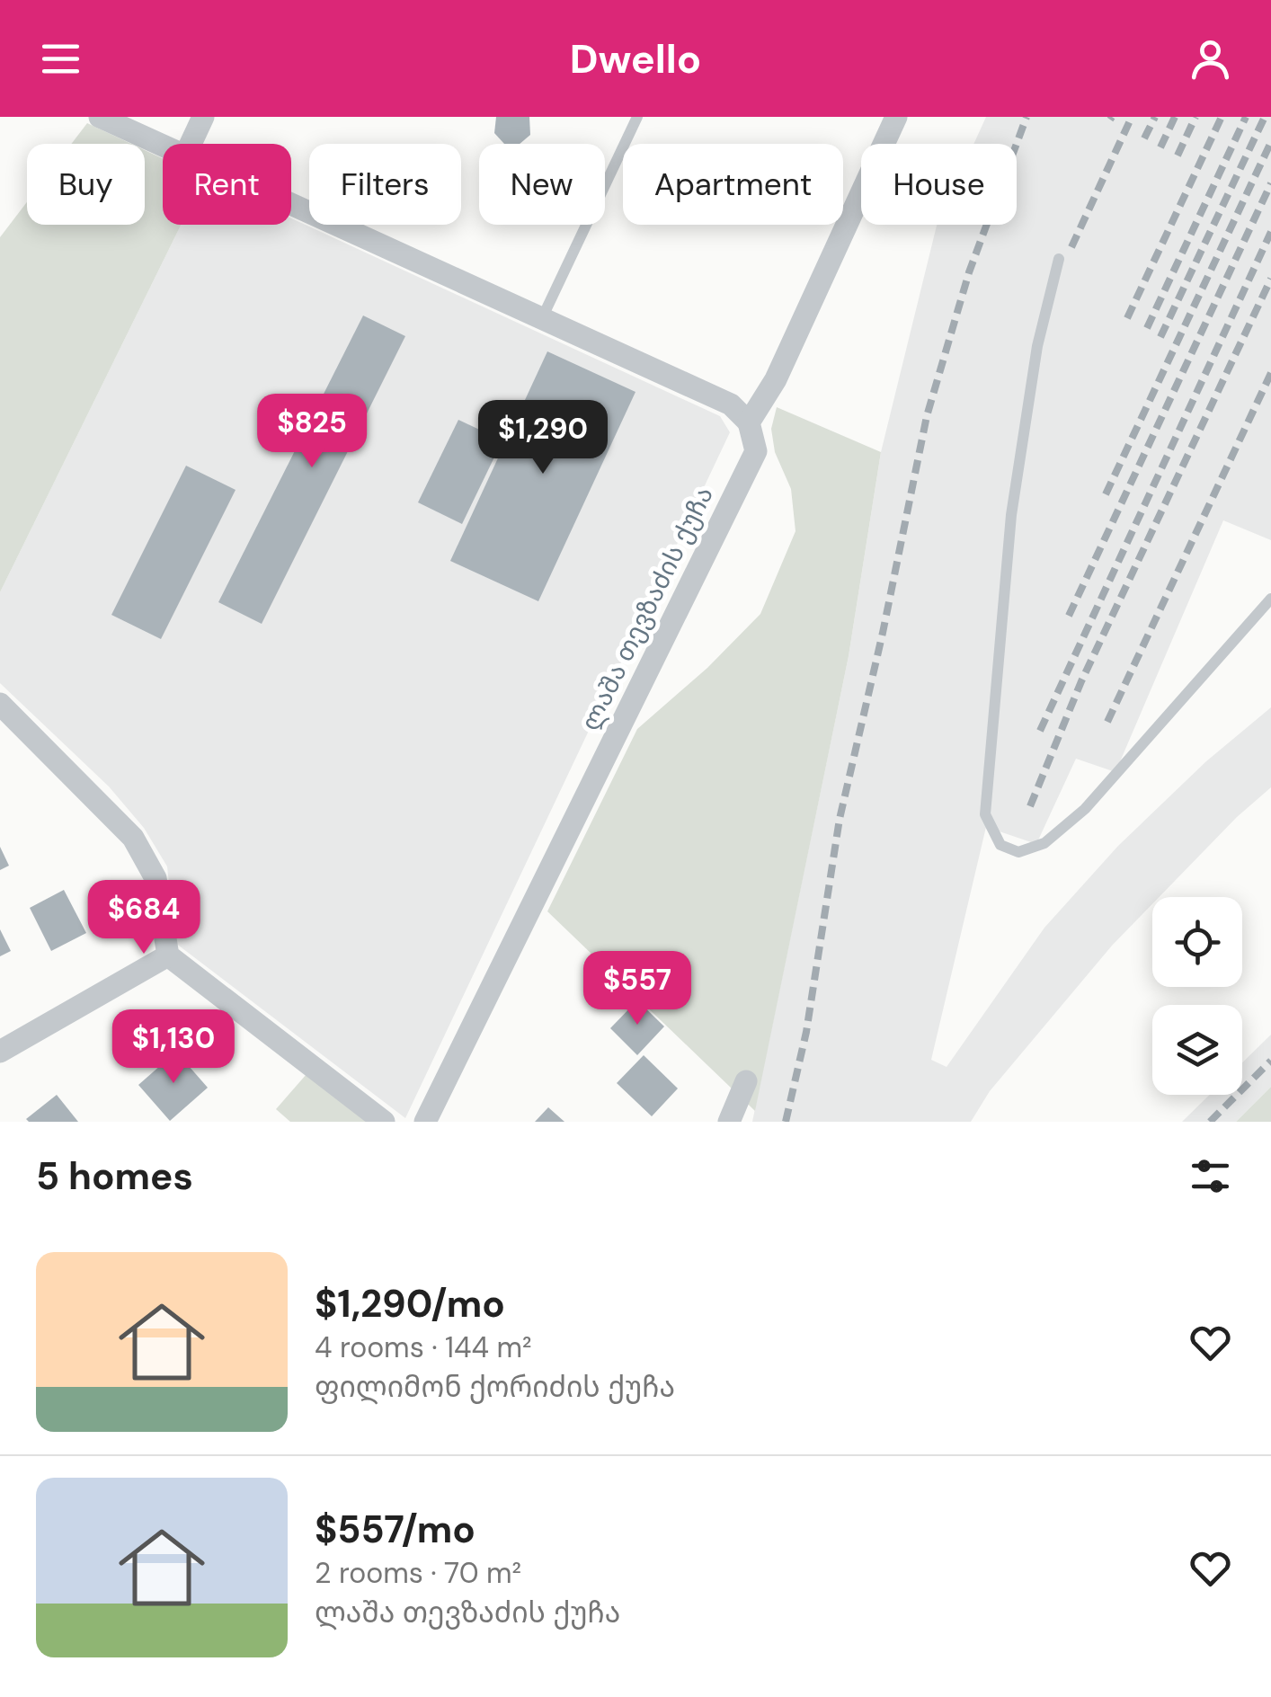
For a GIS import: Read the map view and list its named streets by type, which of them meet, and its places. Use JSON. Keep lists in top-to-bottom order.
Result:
{
  "streets": {
    "street": ["ლაშა თევზაძის ქუჩა"]
  },
  "page": {
    "header": "Dwello",
    "chip": [
      "Buy",
      "Rent",
      "Filters",
      "New",
      "Apartment",
      "House"
    ],
    "price": [
      "$825",
      "$1,290",
      "$684",
      "$557",
      "$1,130"
    ],
    "heading": "5 homes",
    "list": [
      {
        "name": "$1,290/mo",
        "note": "4 rooms · 144 m² · ფილიმონ ქორიძის ქუჩა"
      },
      {
        "name": "$557/mo",
        "note": "2 rooms · 70 m² · ლაშა თევზაძის ქუჩა"
      }
    ]
  }
}
